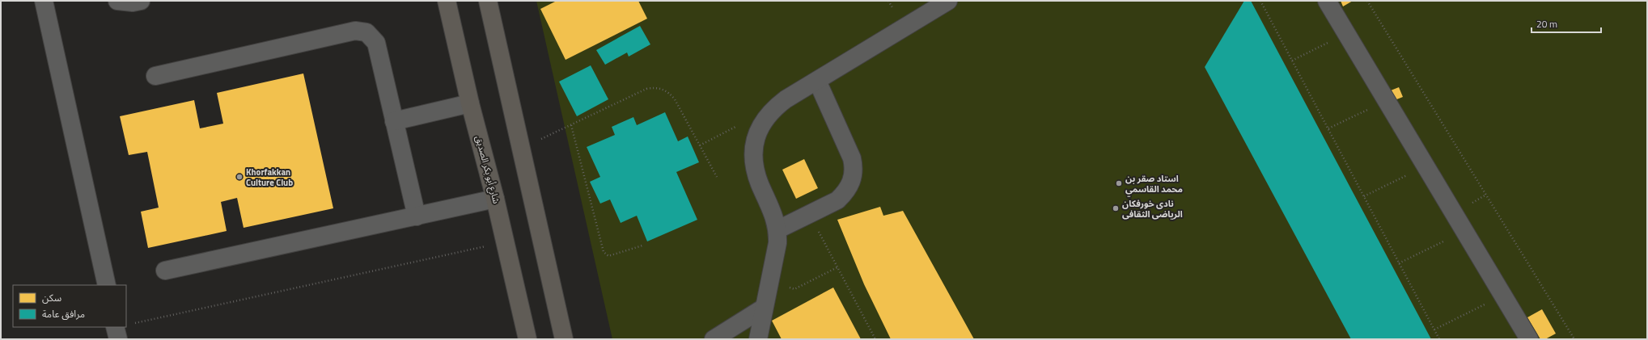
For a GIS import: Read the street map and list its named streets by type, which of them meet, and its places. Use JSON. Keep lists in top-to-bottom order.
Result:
{
  "streets": {
    "main road": ["شارع أبو بكر الصديق"]
  },
  "places": ["Khorfakkan Culture Club", "استاد صقر بن محمد القاسمي", "نادى خورفكان الرياضى الثقافى"],
  "legend": ["سكن", "مرافق عامة"],
  "scale_bar": "20 m"
}
